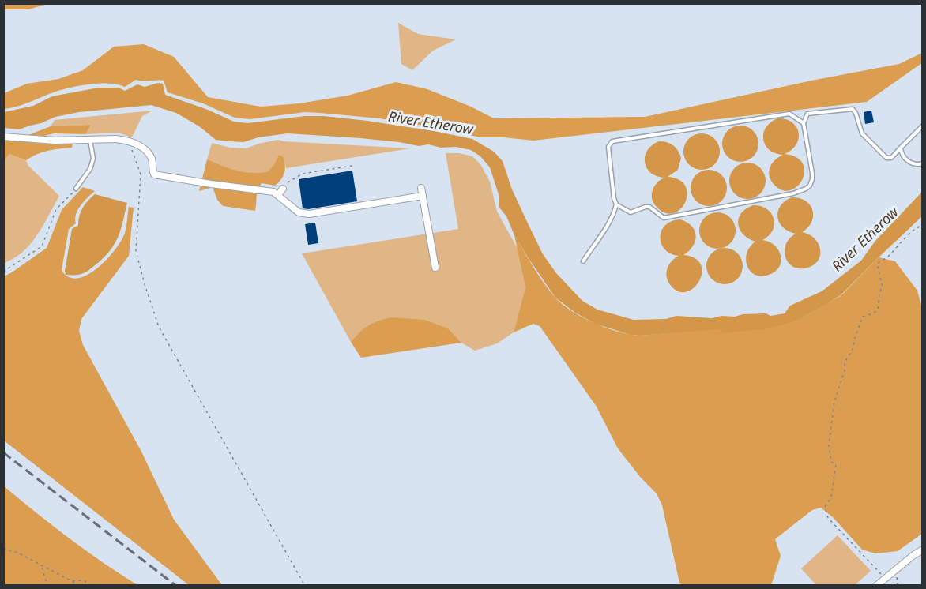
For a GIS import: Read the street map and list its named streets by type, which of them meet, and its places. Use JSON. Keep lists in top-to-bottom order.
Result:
{
  "water": ["River Etherow"]
}
